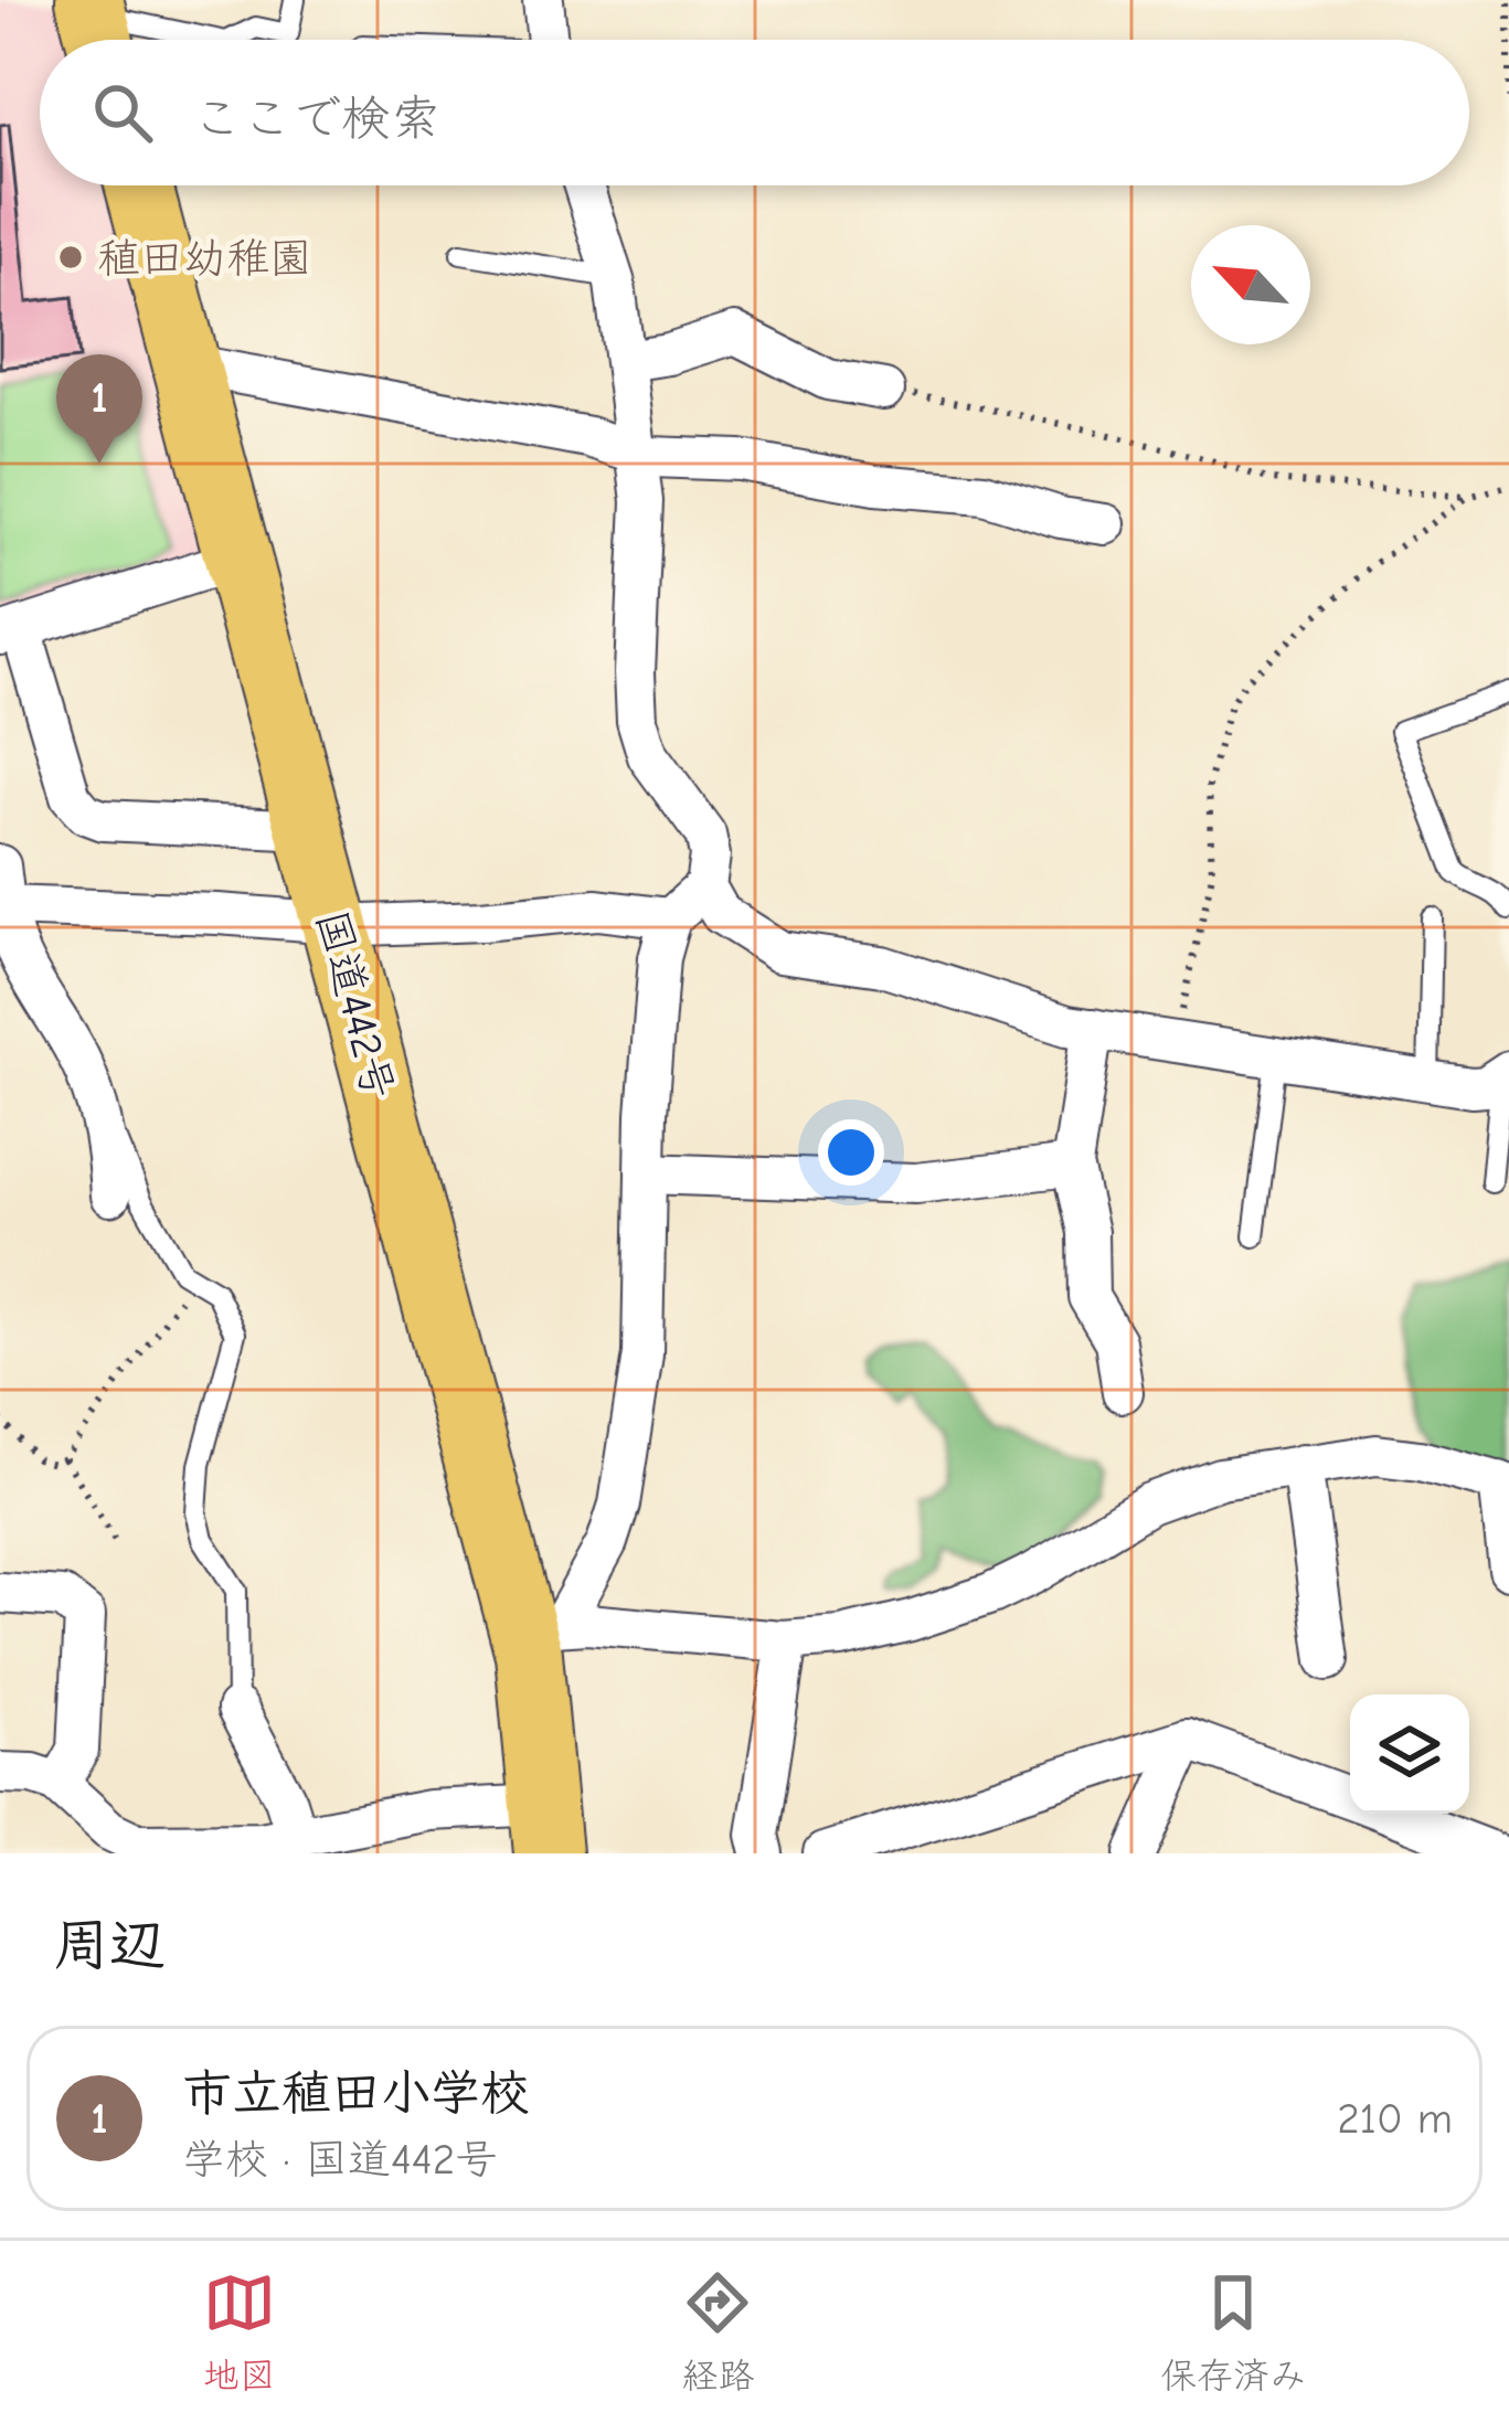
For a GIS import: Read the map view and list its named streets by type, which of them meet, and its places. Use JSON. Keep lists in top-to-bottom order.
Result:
{
  "streets": {
    "highway": ["国道442号"]
  },
  "places": ["稙田幼稚園"],
  "north": "top left",
  "page": {
    "search": "ここで検索",
    "pins": "1",
    "heading": "周辺",
    "list": [
      {
        "mark": "1",
        "name": "市立稙田小学校",
        "note": "学校 · 国道442号",
        "value": "210 m"
      }
    ],
    "nav": ["地図", "経路", "保存済み"]
  }
}
